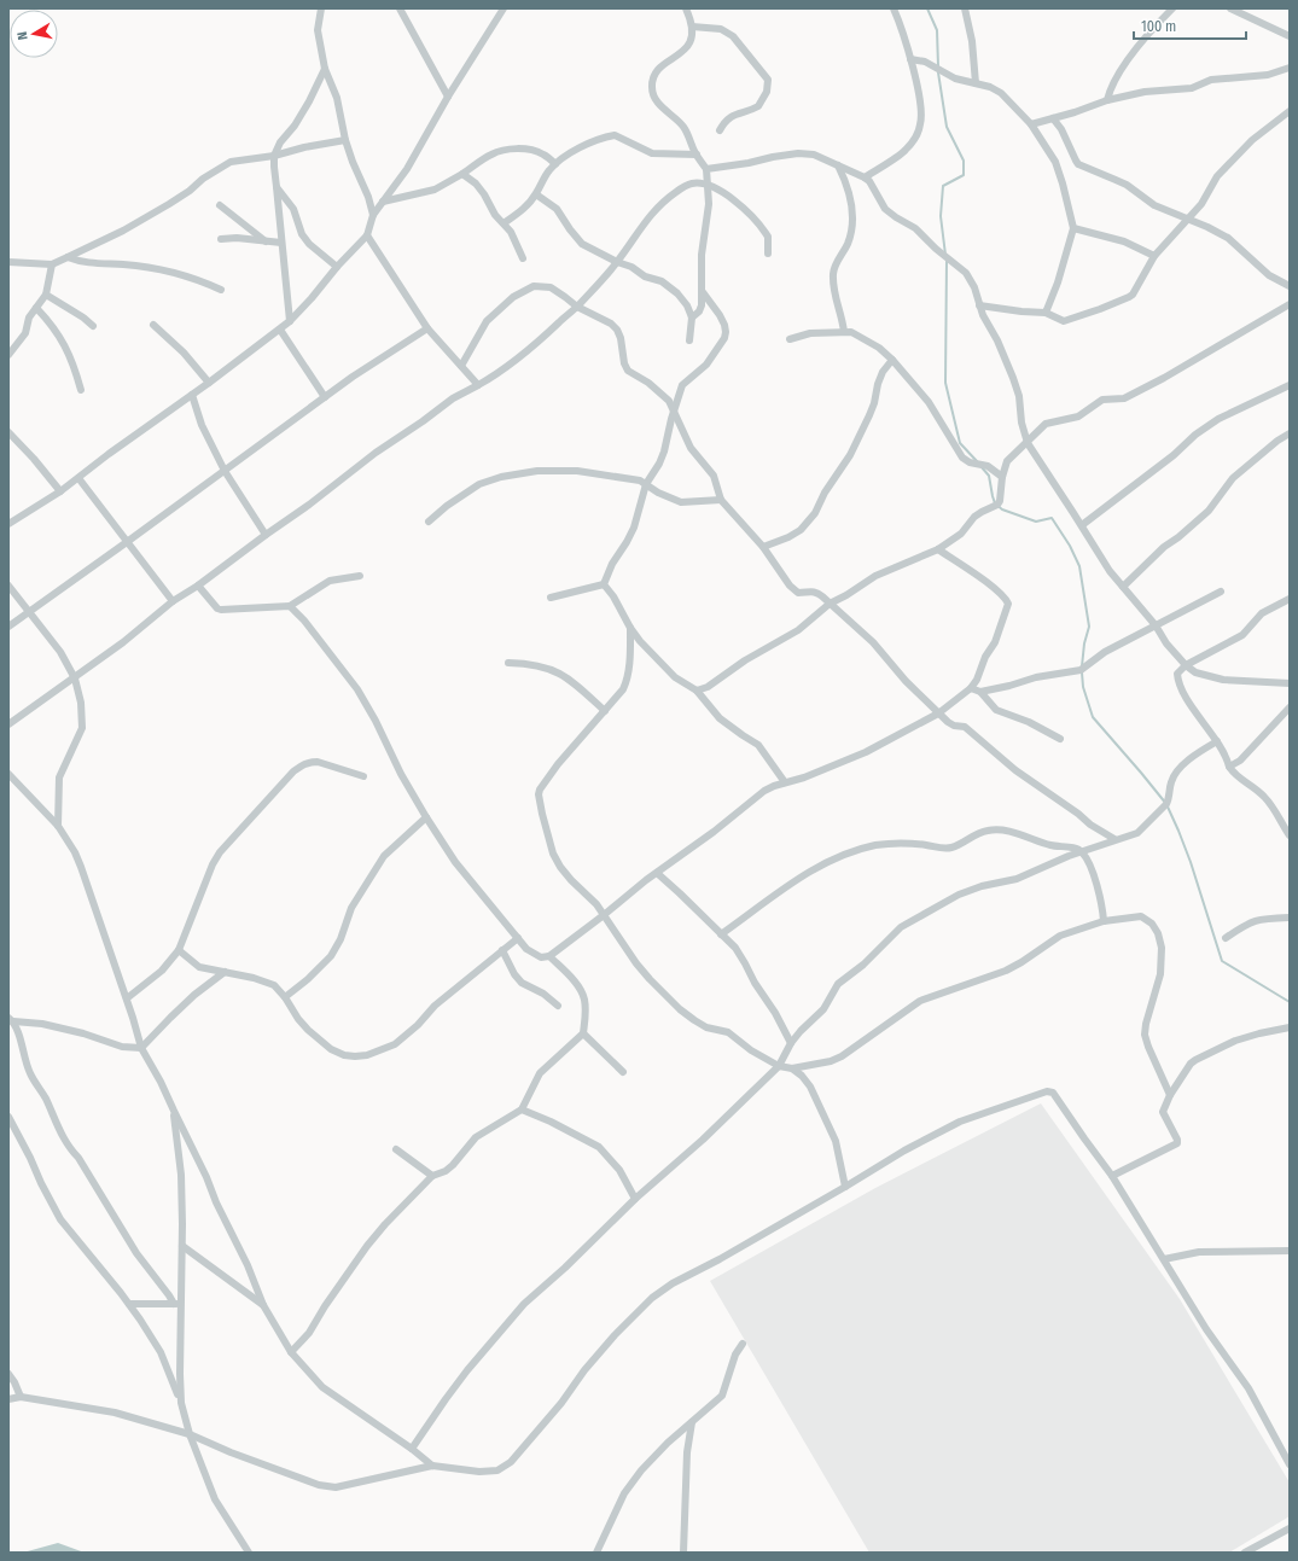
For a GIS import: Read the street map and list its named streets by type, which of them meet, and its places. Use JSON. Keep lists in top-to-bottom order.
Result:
{
  "scale_bar": "100 m",
  "north": "left"
}
